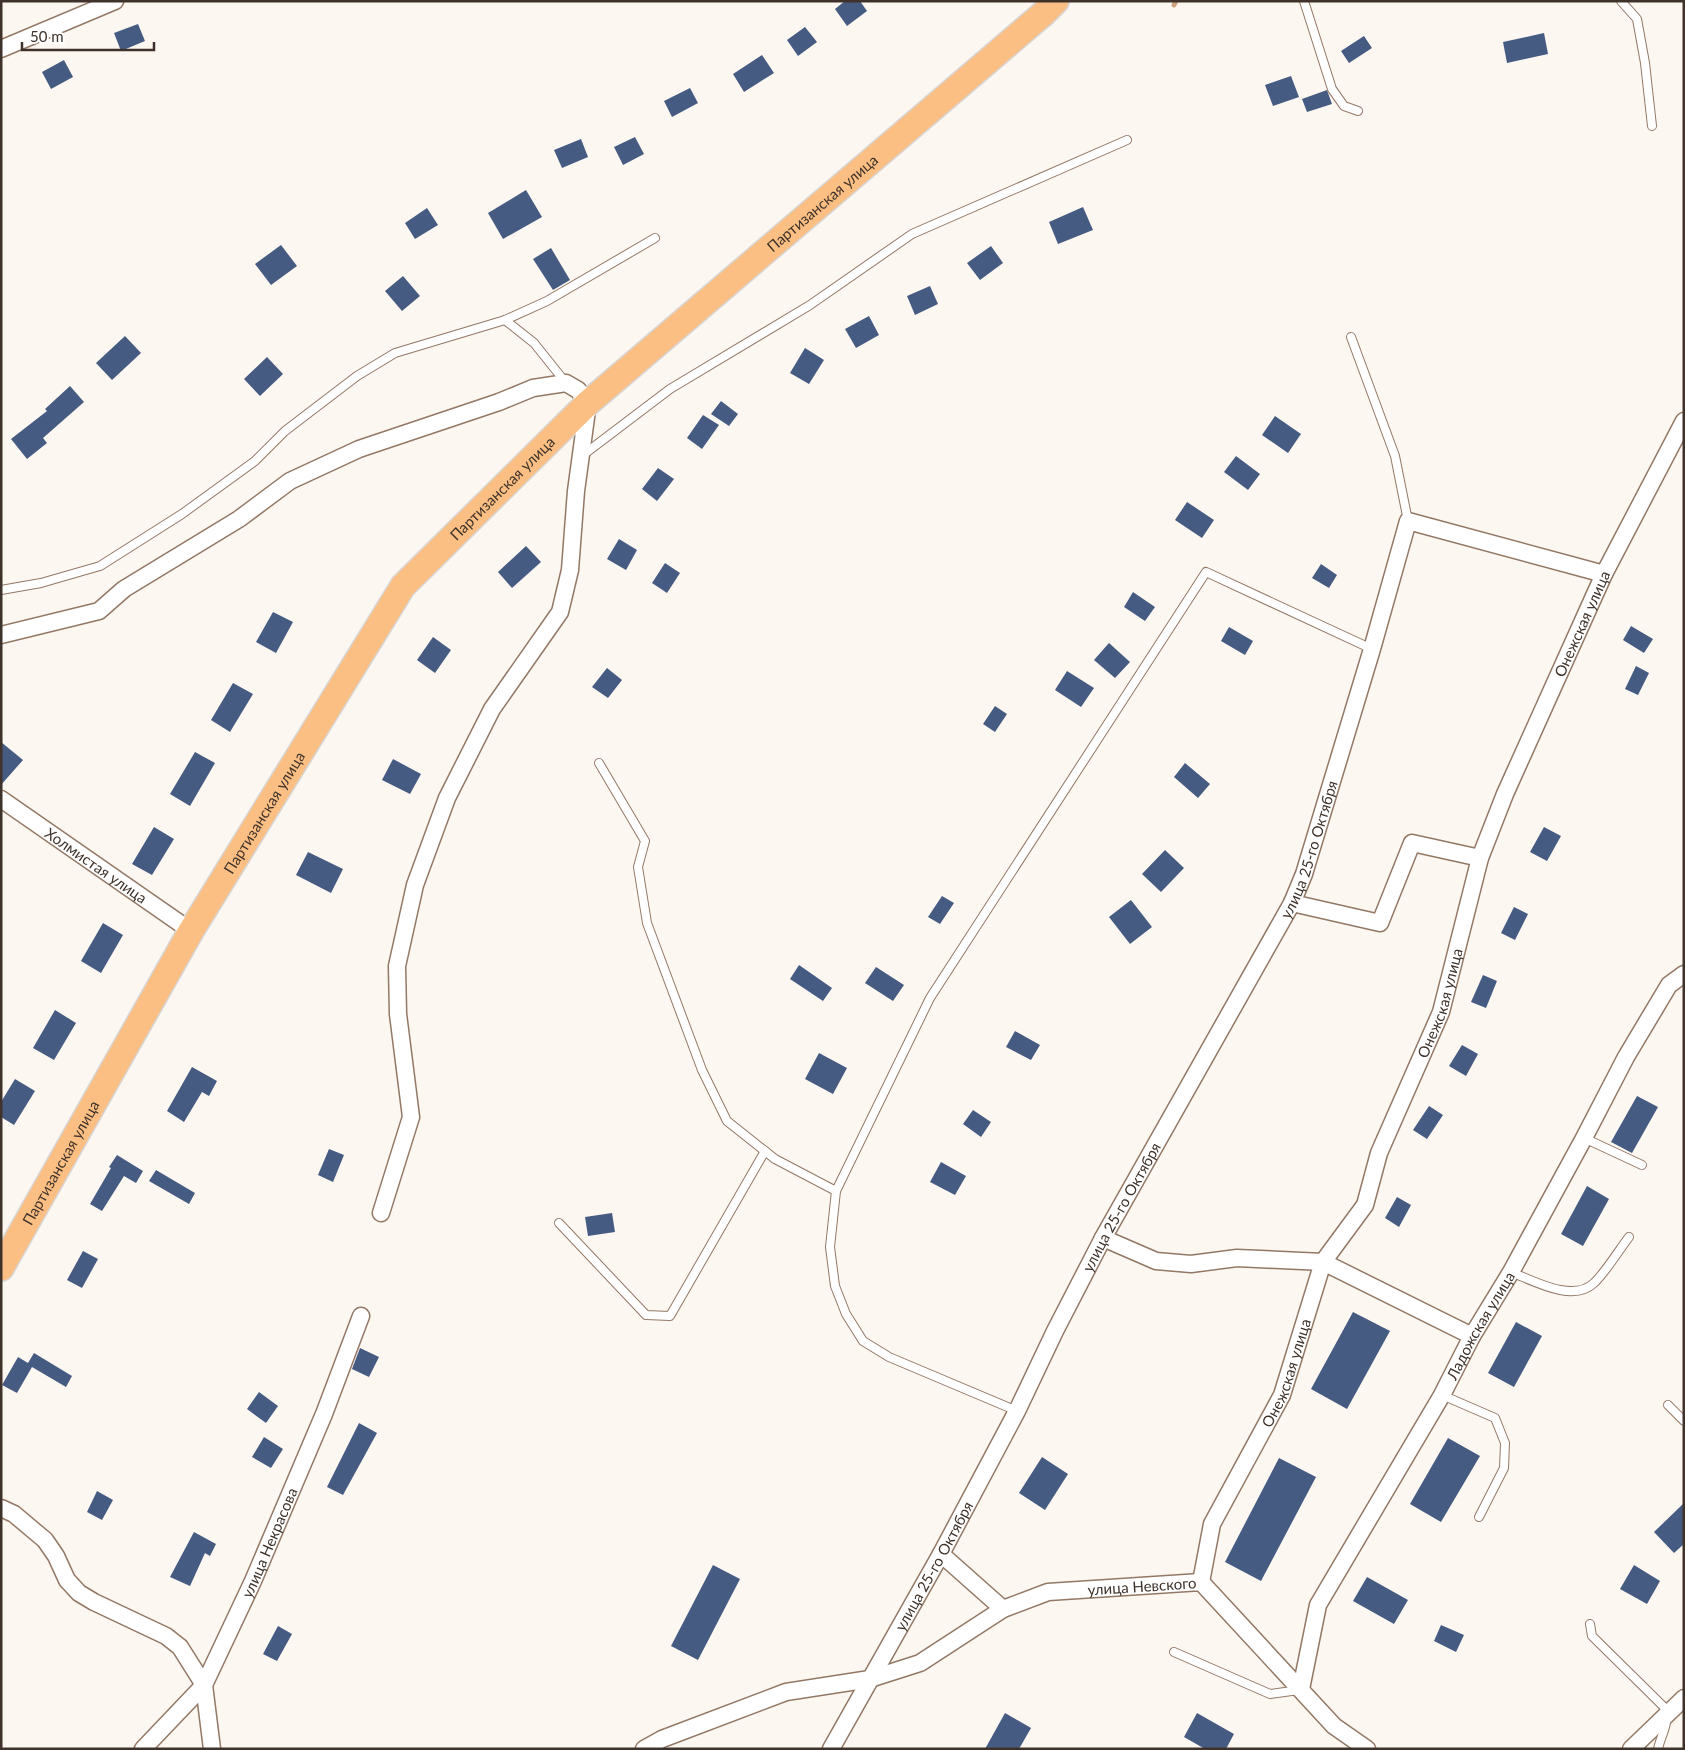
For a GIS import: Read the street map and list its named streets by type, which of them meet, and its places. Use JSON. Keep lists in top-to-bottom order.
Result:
{
  "streets": {
    "main road": ["Партизанская улица"],
    "street": [
      "Онежская улица",
      "улица 25-го Октября",
      "Холмистая улица",
      "Ладожская улица",
      "улица Некрасова",
      "улица Невского"
    ]
  },
  "crossings": [
    ["Партизанская улица", "Холмистая улица"],
    ["Онежская улица", "улица Невского"],
    ["улица 25-го Октября", "улица Невского"],
    ["Ладожская улица", "улица Невского"]
  ],
  "scale_bar": "50 m"
}
